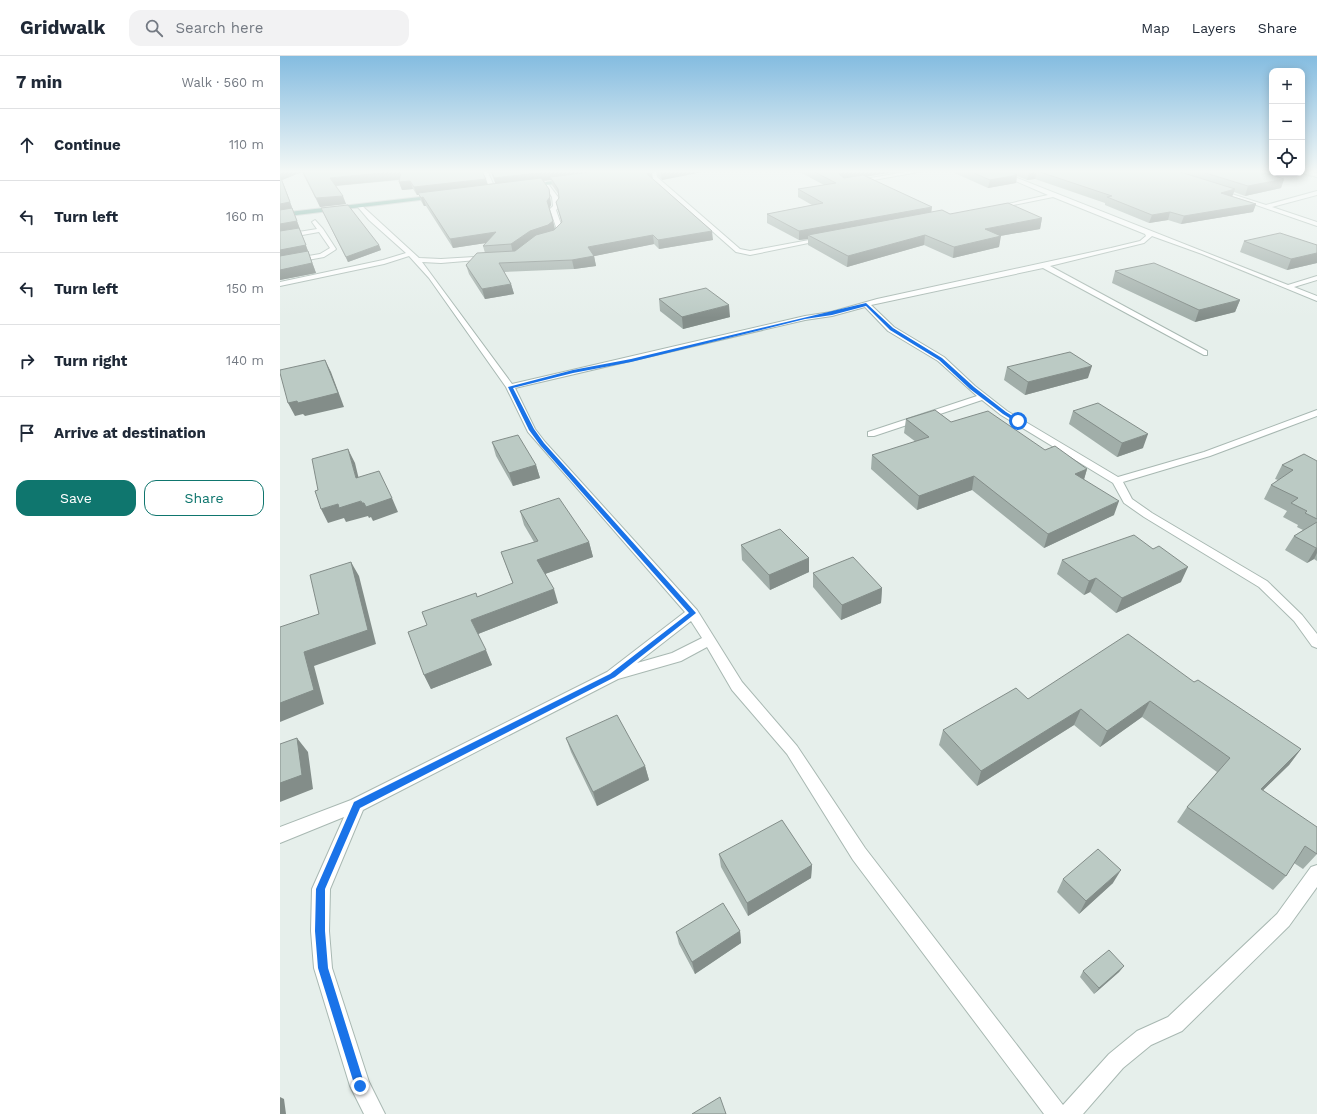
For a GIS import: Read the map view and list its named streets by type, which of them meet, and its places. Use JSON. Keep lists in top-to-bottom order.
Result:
{
  "page": {
    "header": "Gridwalk",
    "search": "Search here",
    "nav": ["Map", "Layers", "Share"],
    "heading": ["7 min", "Walk · 560 m"],
    "map_buttons": ["+", "−"],
    "list": [
      ["Continue", "110 m"],
      ["Turn left", "160 m"],
      ["Turn left", "150 m"],
      ["Turn right", "140 m"],
      "Arrive at destination"
    ],
    "buttons": ["Save", "Share"]
  }
}
